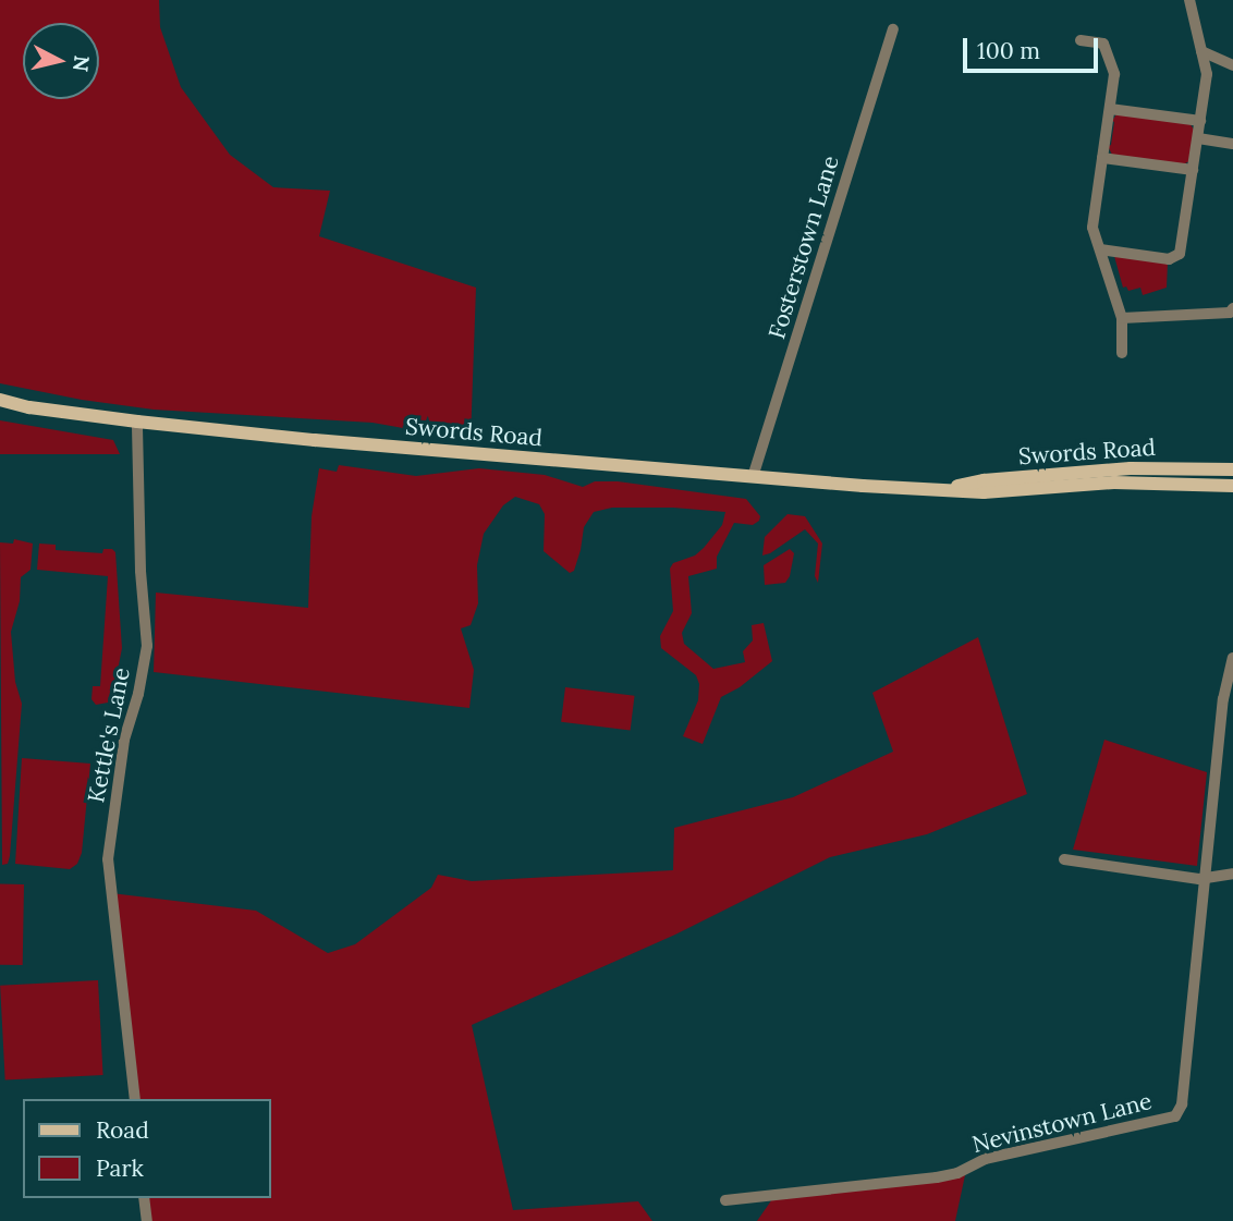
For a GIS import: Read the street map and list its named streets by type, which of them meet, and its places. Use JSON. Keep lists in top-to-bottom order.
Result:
{
  "streets": {
    "main road": ["Swords Road"],
    "street": ["Fosterstown Lane", "Kettle's Lane", "Nevinstown Lane"]
  },
  "crossings": [
    ["Fosterstown Lane", "Swords Road"],
    ["Swords Road", "Kettle's Lane"]
  ],
  "legend": ["Road", "Park"],
  "scale_bar": "100 m",
  "north": "right"
}
